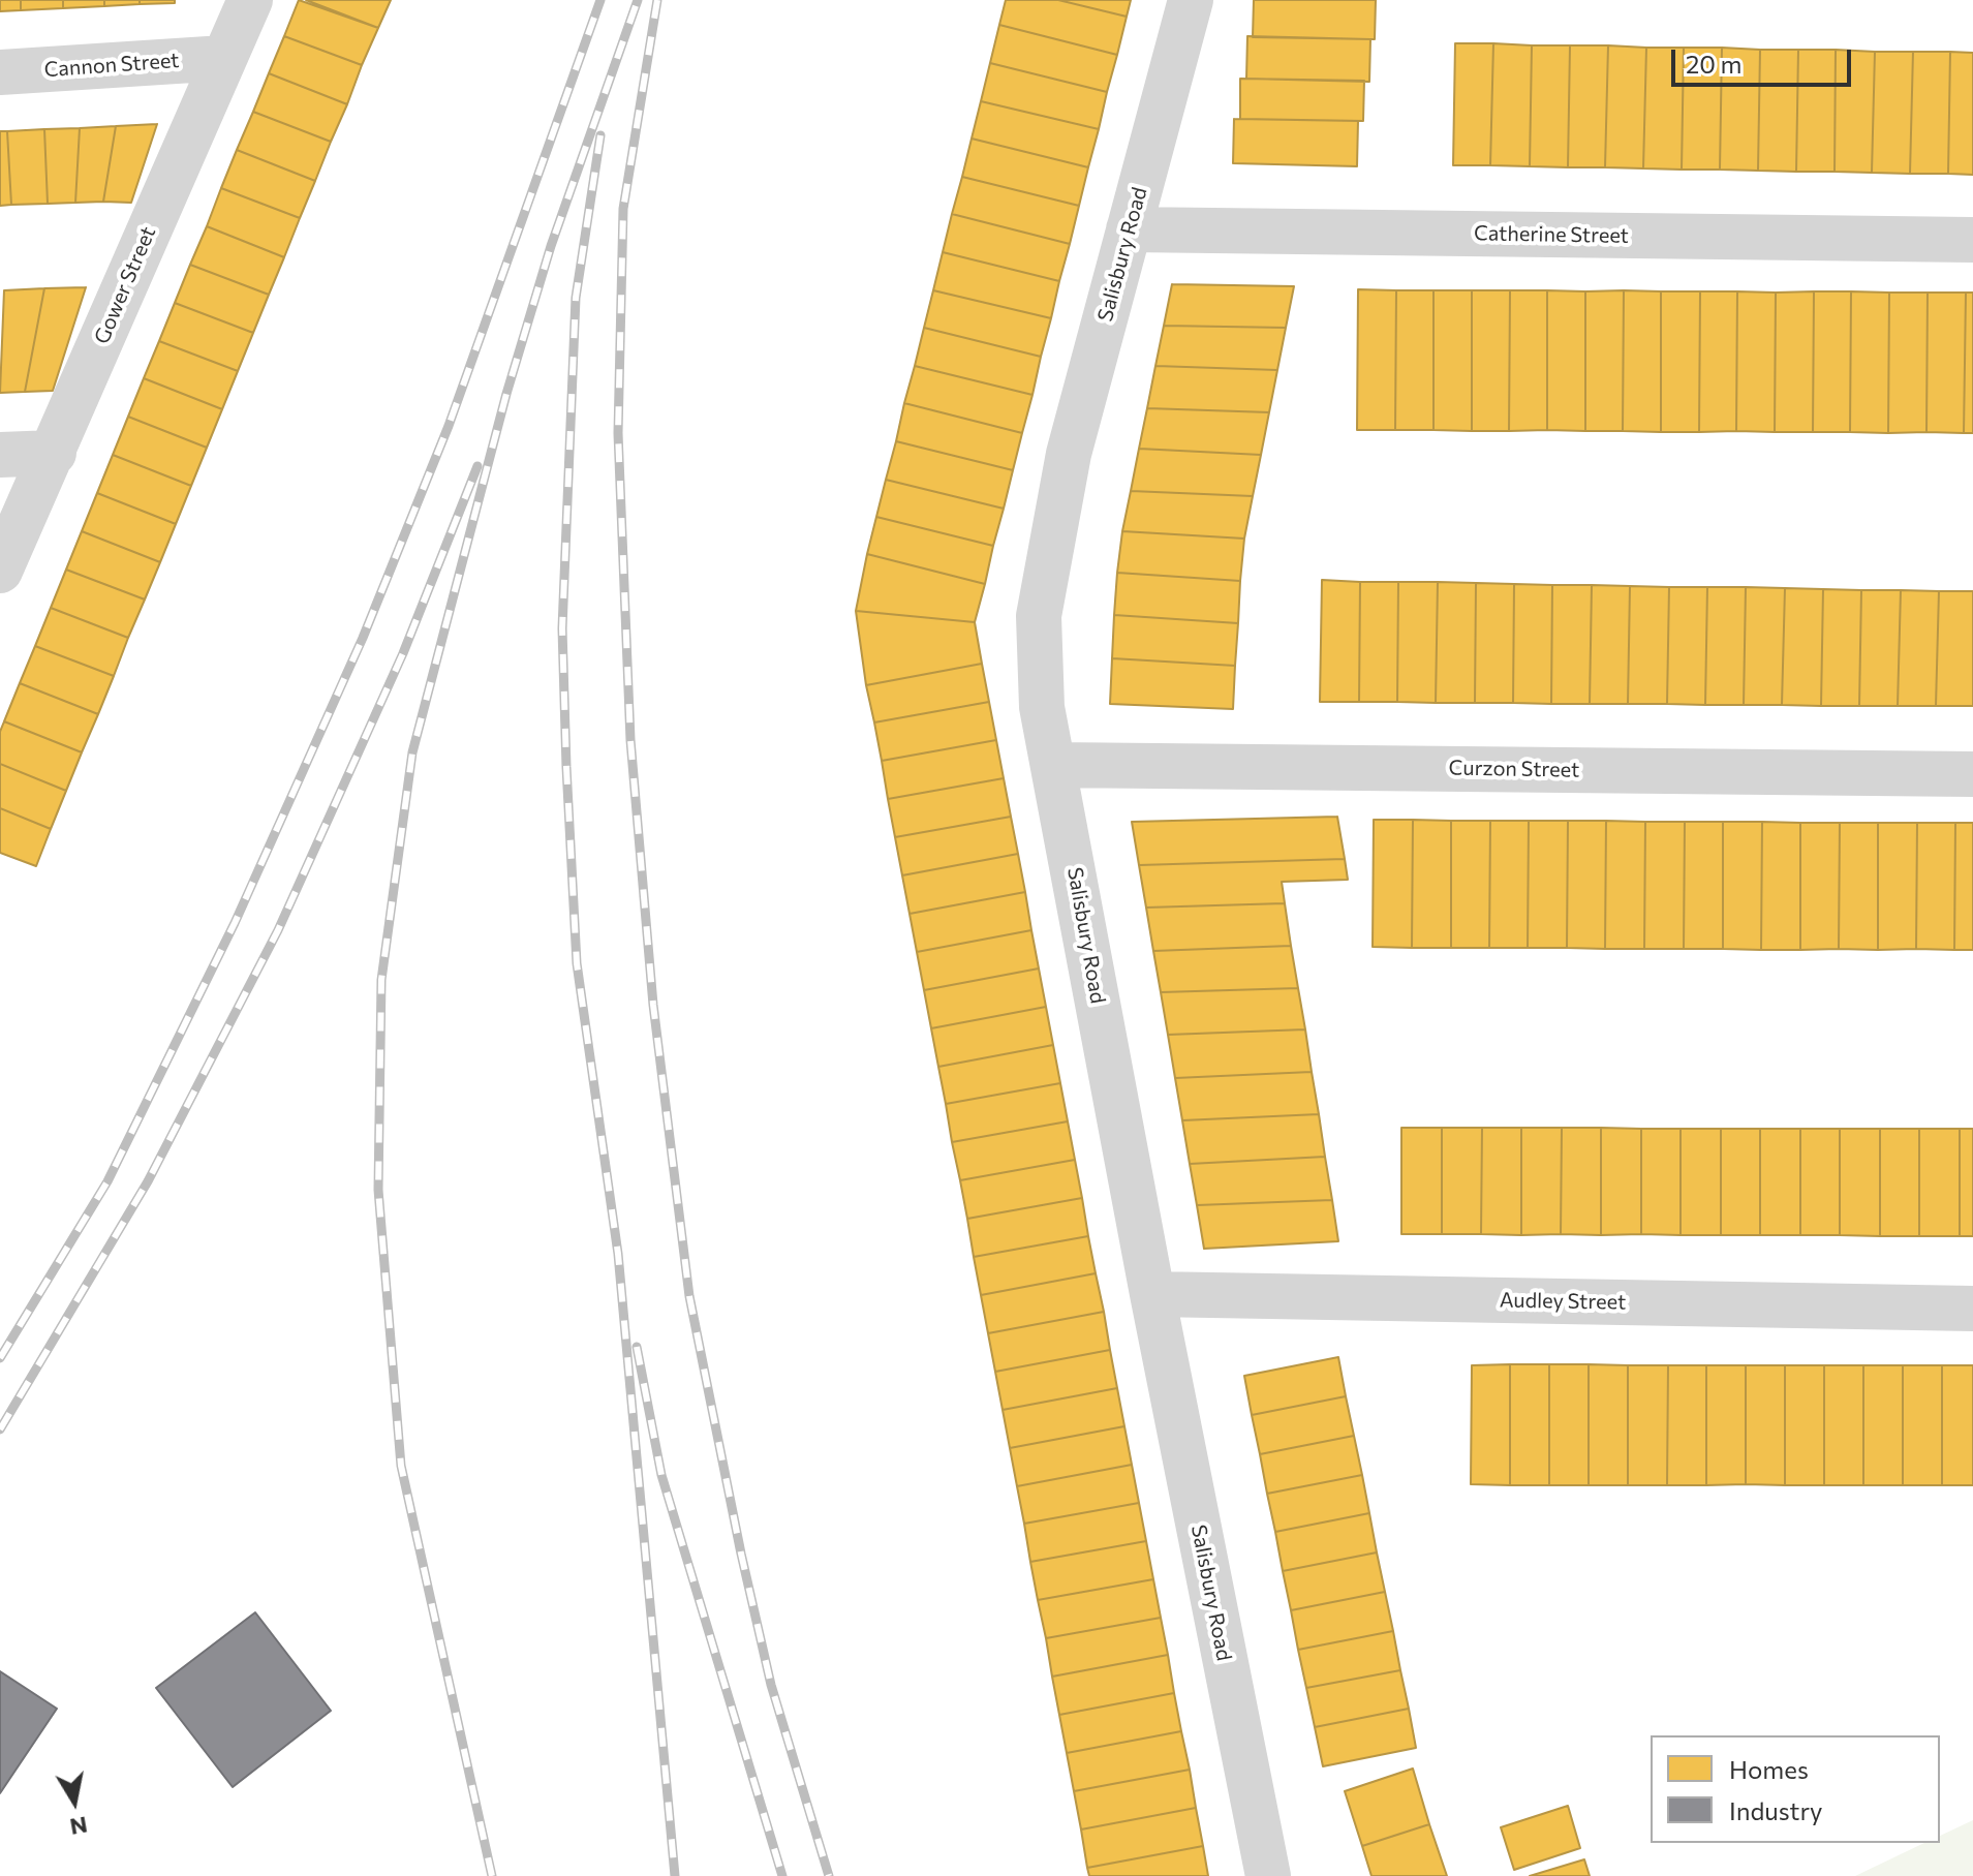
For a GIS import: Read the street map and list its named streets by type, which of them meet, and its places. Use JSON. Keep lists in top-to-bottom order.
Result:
{
  "streets": {
    "street": [
      "Cannon Street",
      "Catherine Street",
      "Salisbury Road",
      "Gower Street",
      "Curzon Street",
      "Audley Street"
    ]
  },
  "crossings": [
    ["Cannon Street", "Gower Street"],
    ["Catherine Street", "Salisbury Road"],
    ["Salisbury Road", "Curzon Street"],
    ["Salisbury Road", "Audley Street"]
  ],
  "legend": ["Homes", "Industry"],
  "scale_bar": "20 m",
  "north": "bottom"
}
